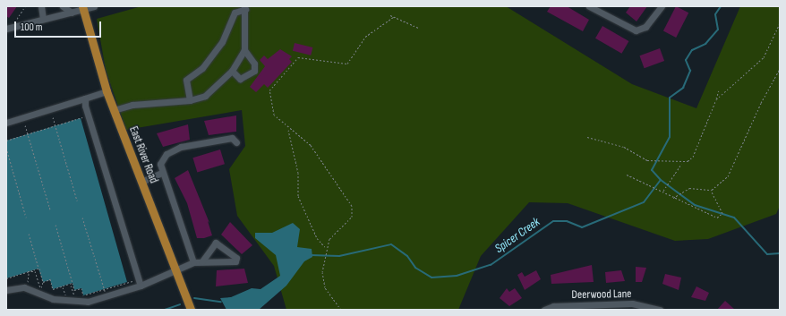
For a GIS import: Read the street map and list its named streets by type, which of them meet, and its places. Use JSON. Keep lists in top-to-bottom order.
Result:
{
  "streets": {
    "main road": ["East River Road"],
    "street": ["Deerwood Lane"]
  },
  "water": ["Spicer Creek"],
  "scale_bar": "100 m"
}
